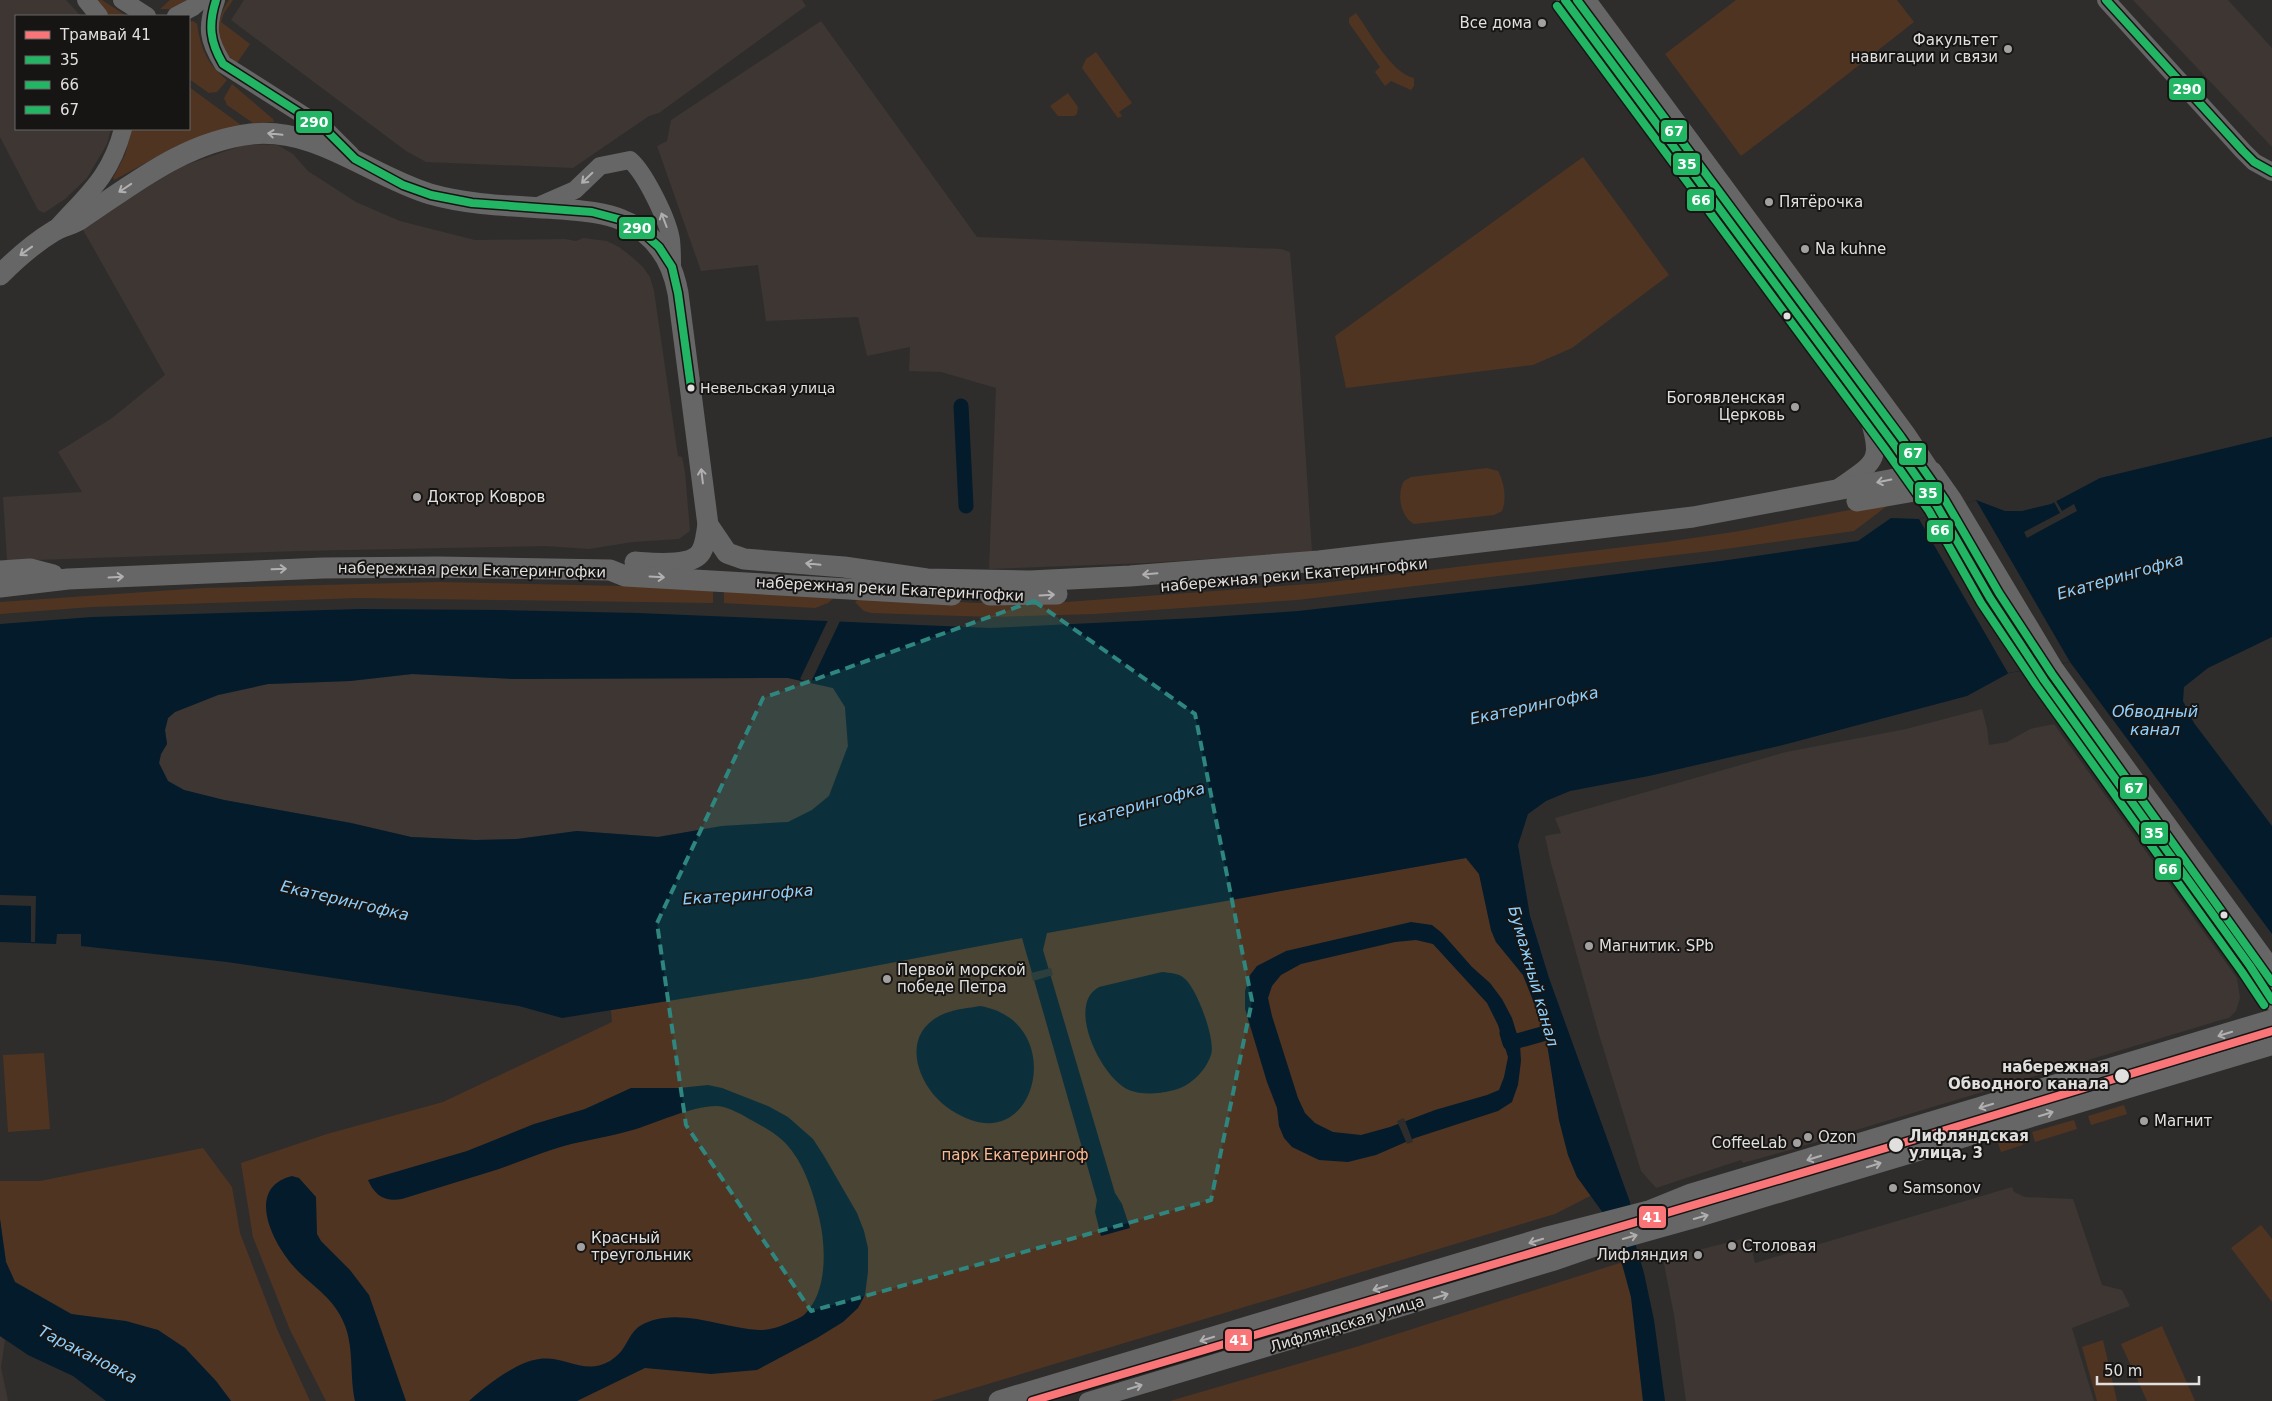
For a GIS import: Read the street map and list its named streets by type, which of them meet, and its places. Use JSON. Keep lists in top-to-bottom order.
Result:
{
  "streets": {
    "main road": ["набережная реки Екатерингофки", "Лифляндская улица"]
  },
  "water": [
    "Екатерингофка",
    "Обводный канал",
    "Бумажный канал",
    "Таракановка"
  ],
  "parks": ["парк Екатерингоф"],
  "places": [
    "Все дома",
    "Факультет навигации и связи",
    "Пятёрочка",
    "Na kuhne",
    "Невельская улица",
    "Богоявленская Церковь",
    "Доктор Ковров",
    "Магнитик. SPb",
    "Первой морской победе Петра",
    "набережная Обводного канала",
    "Магнит",
    "Ozon",
    "CoffeeLab",
    "Лифляндская улица, 3",
    "Samsonov",
    "Столовая",
    "Красный треугольник",
    "Лифляндия"
  ],
  "lines": [
    "transit line 35",
    "transit line 67",
    "transit line 290",
    "transit line 66",
    "tram line 41"
  ],
  "legend": [
    "Трамвай 41",
    "35",
    "66",
    "67"
  ],
  "scale_bar": "50 m"
}
